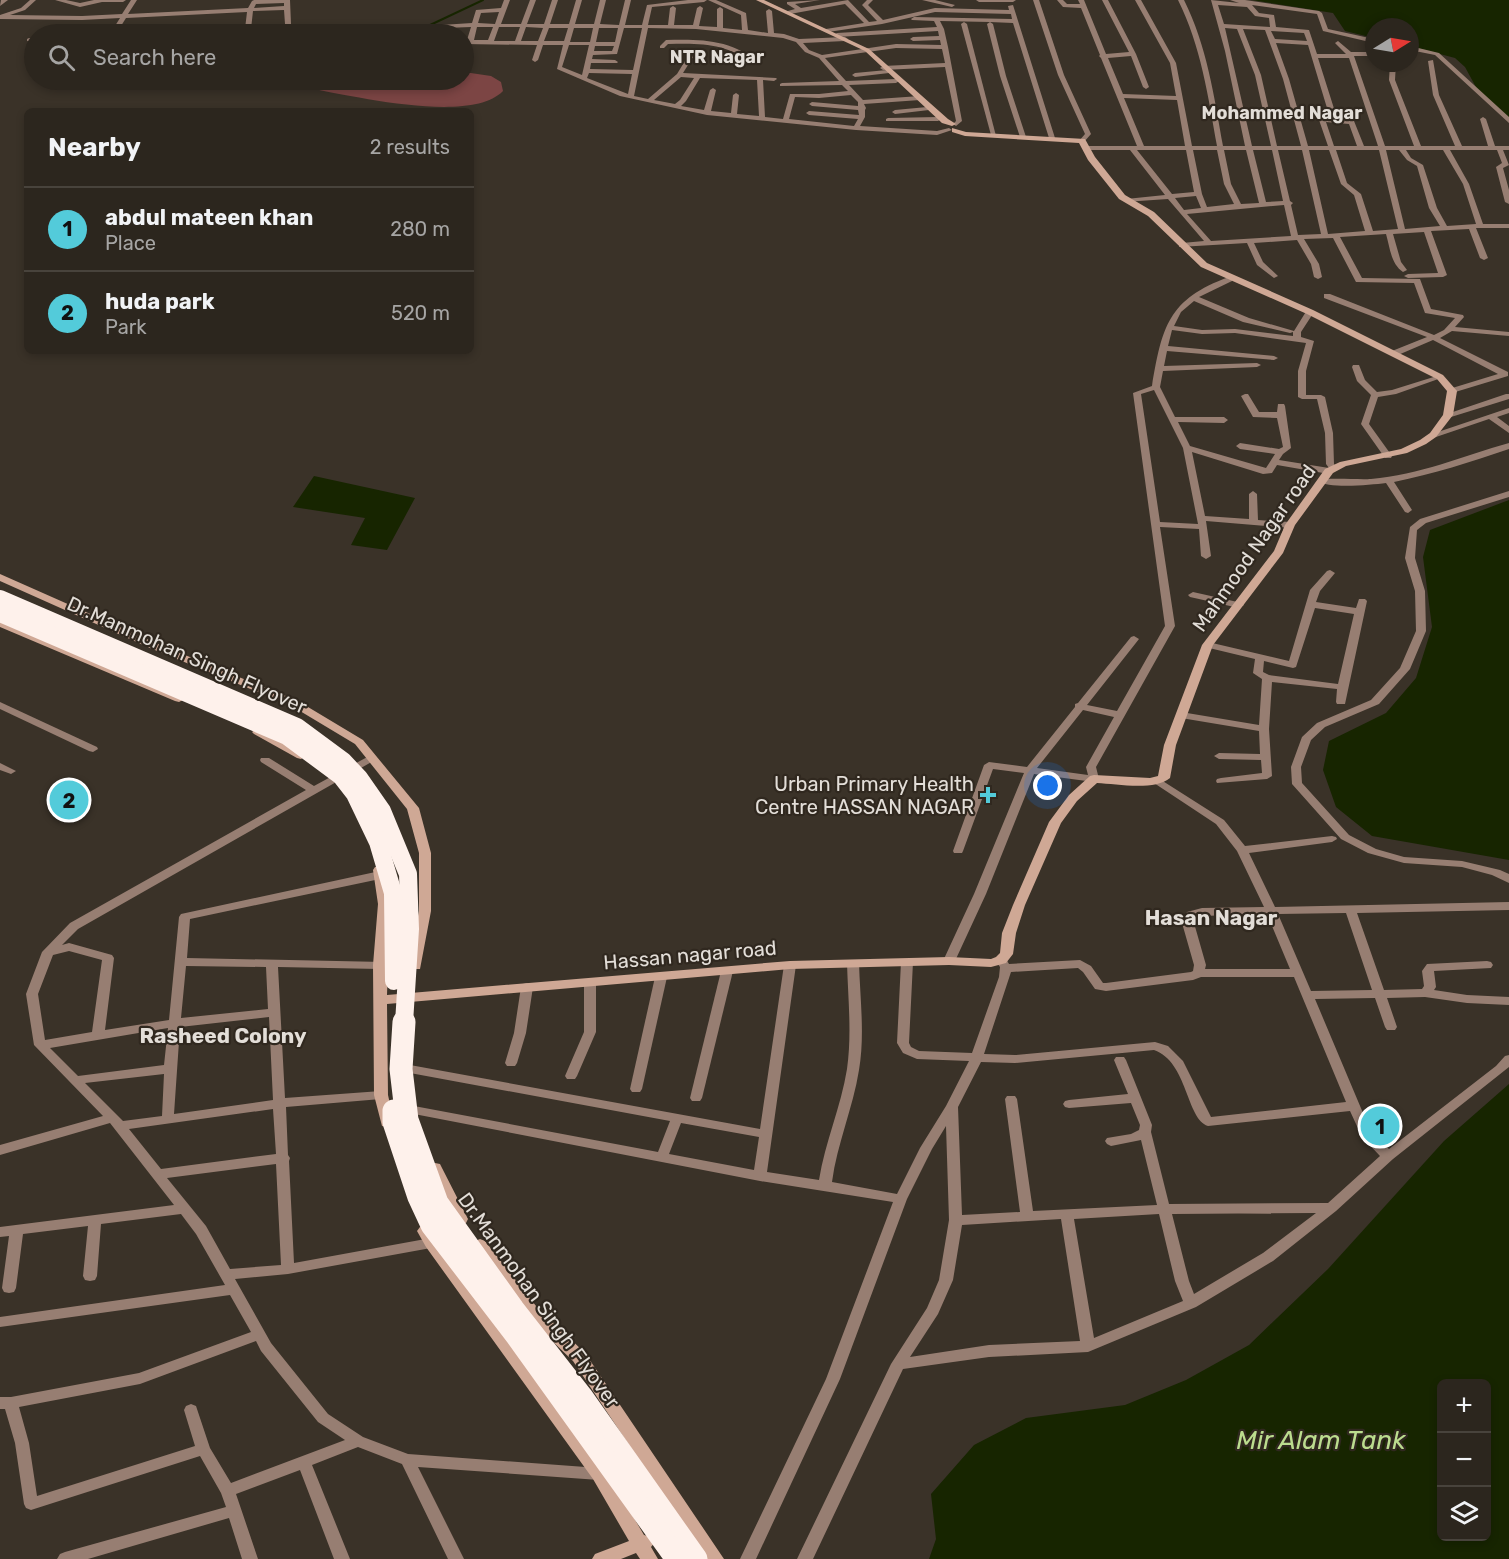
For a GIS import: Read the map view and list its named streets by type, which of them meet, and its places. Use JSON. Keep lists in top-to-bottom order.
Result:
{
  "streets": {
    "highway": ["Dr.Manmohan Singh Flyover"],
    "main road": ["Mahmood Nagar road", "Hassan nagar road"]
  },
  "districts": [
    "NTR Nagar",
    "Mohammed Nagar",
    "Hasan Nagar",
    "Rasheed Colony"
  ],
  "water": ["Mir Alam Tank"],
  "places": {
    "health": ["Urban Primary Health Centre HASSAN NAGAR"]
  },
  "north": "right",
  "page": {
    "search": "Search here",
    "heading": ["Nearby", "2 results"],
    "list": [
      {
        "mark": "1",
        "name": "abdul mateen khan",
        "note": "Place",
        "value": "280 m"
      },
      {
        "mark": "2",
        "name": "huda park",
        "note": "Park",
        "value": "520 m"
      }
    ],
    "pins": ["2", "1"],
    "map_buttons": ["+", "−"]
  }
}
